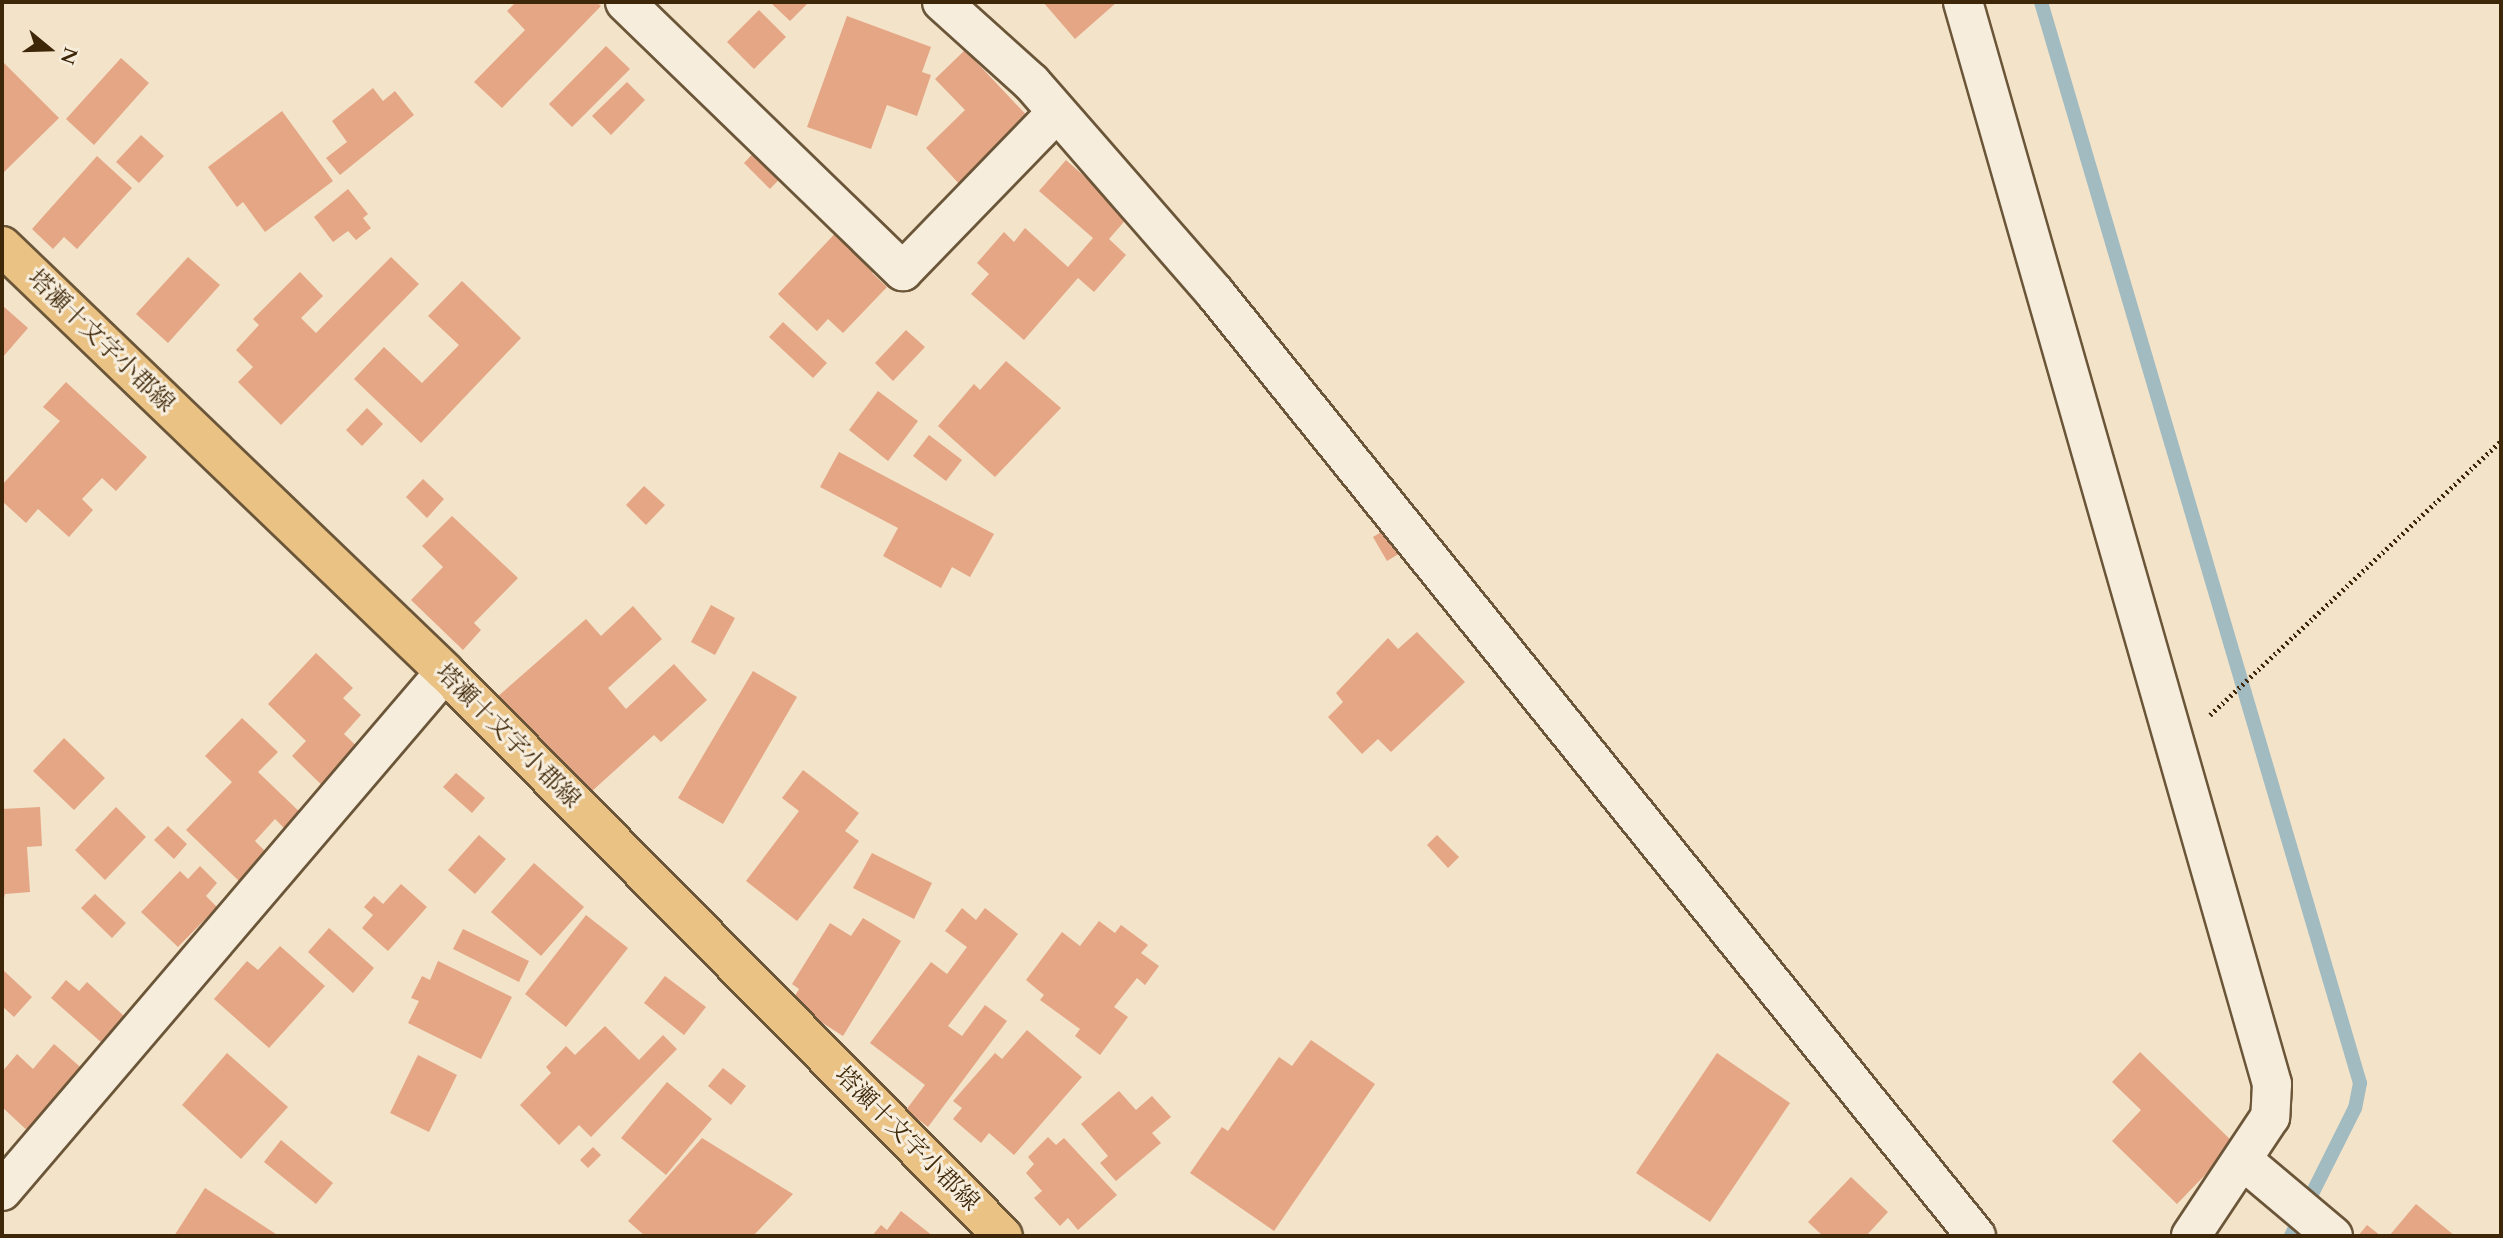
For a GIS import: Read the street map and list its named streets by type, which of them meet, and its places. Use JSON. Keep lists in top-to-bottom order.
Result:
{
  "streets": {
    "main road": ["塔瀬十文字小郡線"]
  },
  "north": "right"
}
